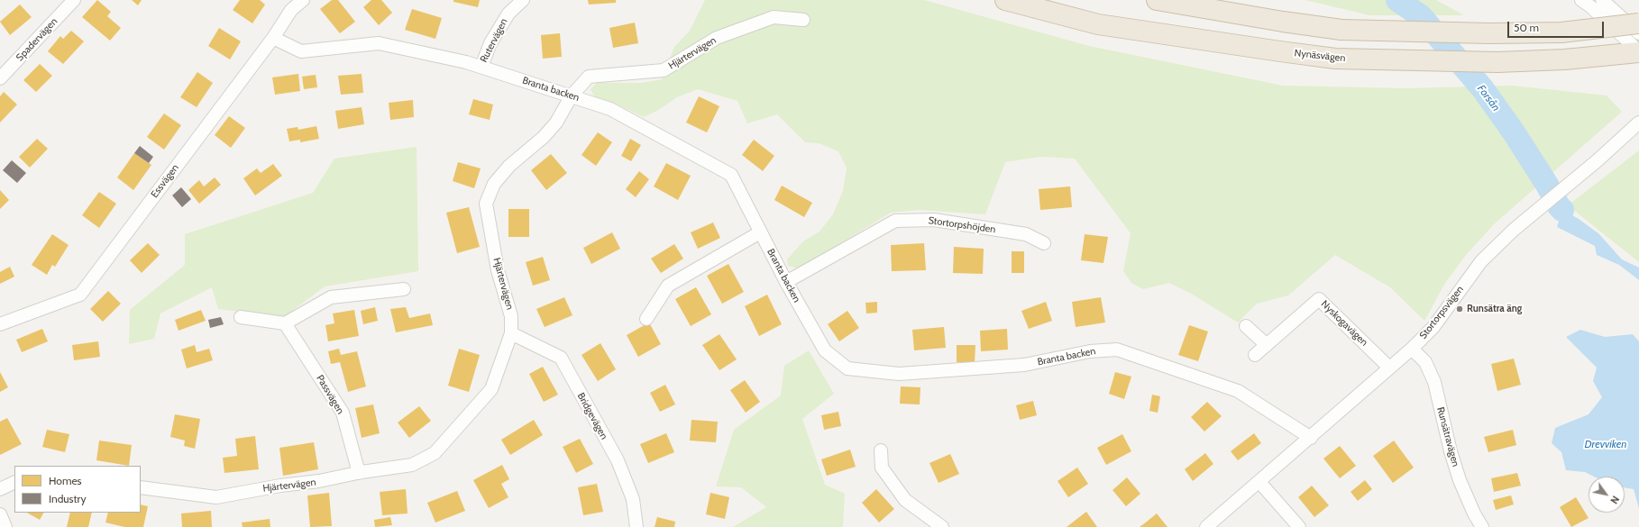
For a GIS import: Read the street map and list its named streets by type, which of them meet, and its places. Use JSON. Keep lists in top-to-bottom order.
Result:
{
  "streets": {
    "highway": ["Nynäsvägen"],
    "street": [
      "Spadervägen",
      "Rutervägen",
      "Hjärtervägen",
      "Branta backen",
      "Essvägen",
      "Stortorpshöjden",
      "Stortorpsvägen",
      "Nyskogavägen",
      "Passvägen",
      "Bridgevägen",
      "Runsätravägen"
    ]
  },
  "crossings": [
    ["Rutervägen", "Branta backen"],
    ["Hjärtervägen", "Branta backen"],
    ["Hjärtervägen", "Passvägen"],
    ["Hjärtervägen", "Bridgevägen"],
    ["Branta backen", "Essvägen"],
    ["Branta backen", "Stortorpshöjden"],
    ["Branta backen", "Stortorpsvägen"],
    ["Stortorpsvägen", "Nyskogavägen"],
    ["Stortorpsvägen", "Runsätravägen"]
  ],
  "water": ["Forsån", "Drevviken"],
  "places": ["Runsätra äng"],
  "legend": ["Homes", "Industry"],
  "scale_bar": "50 m",
  "north": "bottom right"
}
